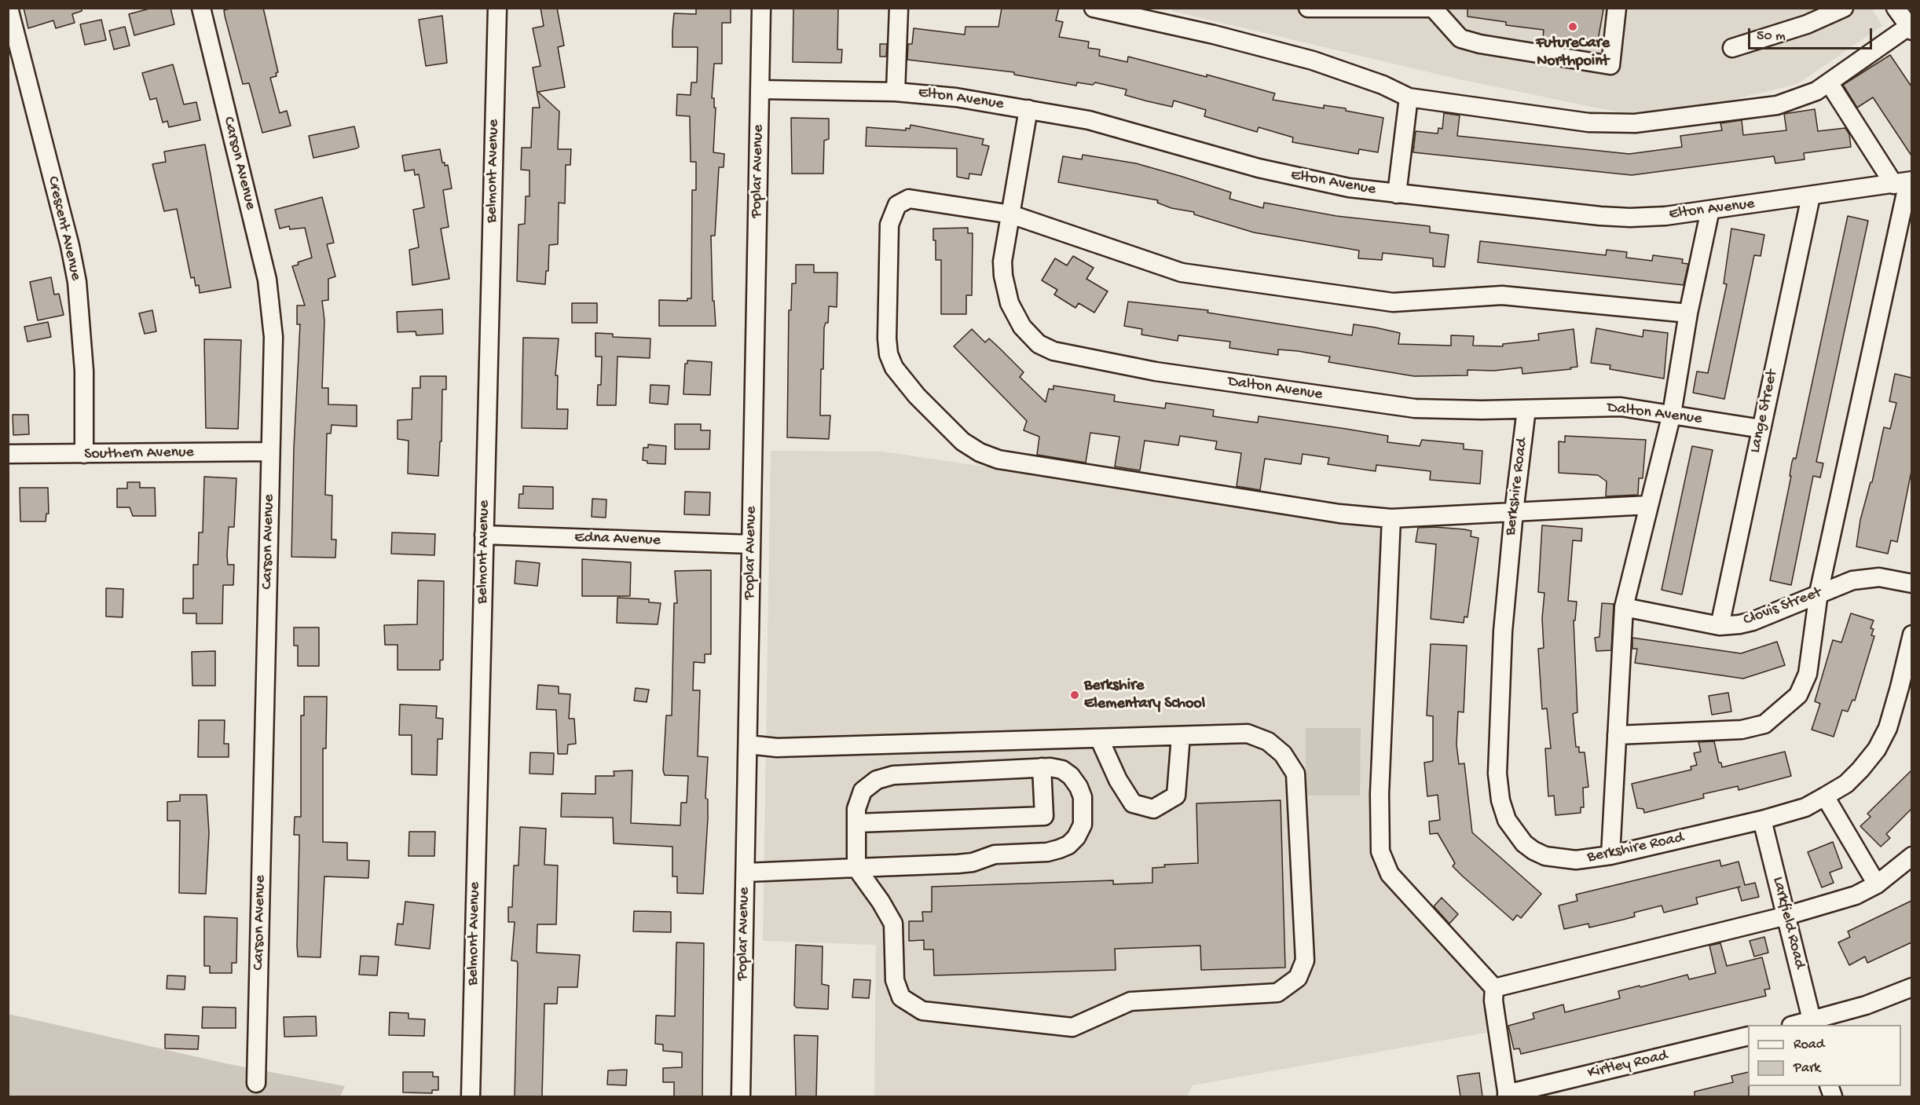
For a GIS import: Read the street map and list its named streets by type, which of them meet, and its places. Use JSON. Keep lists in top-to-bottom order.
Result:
{
  "streets": {
    "street": [
      "Elton Avenue",
      "Carson Avenue",
      "Belmont Avenue",
      "Poplar Avenue",
      "Crescent Avenue",
      "Dalton Avenue",
      "Lange Street",
      "Southern Avenue",
      "Berkshire Road",
      "Edna Avenue",
      "Clovis Street",
      "Larkfield Road",
      "Kirtley Road"
    ]
  },
  "crossings": [
    ["Elton Avenue", "Poplar Avenue"],
    ["Elton Avenue", "Dalton Avenue"],
    ["Elton Avenue", "Lange Street"],
    ["Carson Avenue", "Southern Avenue"],
    ["Belmont Avenue", "Edna Avenue"],
    ["Poplar Avenue", "Edna Avenue"],
    ["Crescent Avenue", "Southern Avenue"],
    ["Dalton Avenue", "Lange Street"],
    ["Dalton Avenue", "Berkshire Road"],
    ["Lange Street", "Clovis Street"],
    ["Berkshire Road", "Larkfield Road"]
  ],
  "places": ["FutureCare Northpoint", "Berkshire Elementary School"],
  "legend": ["Road", "Park"],
  "scale_bar": "50 m"
}
